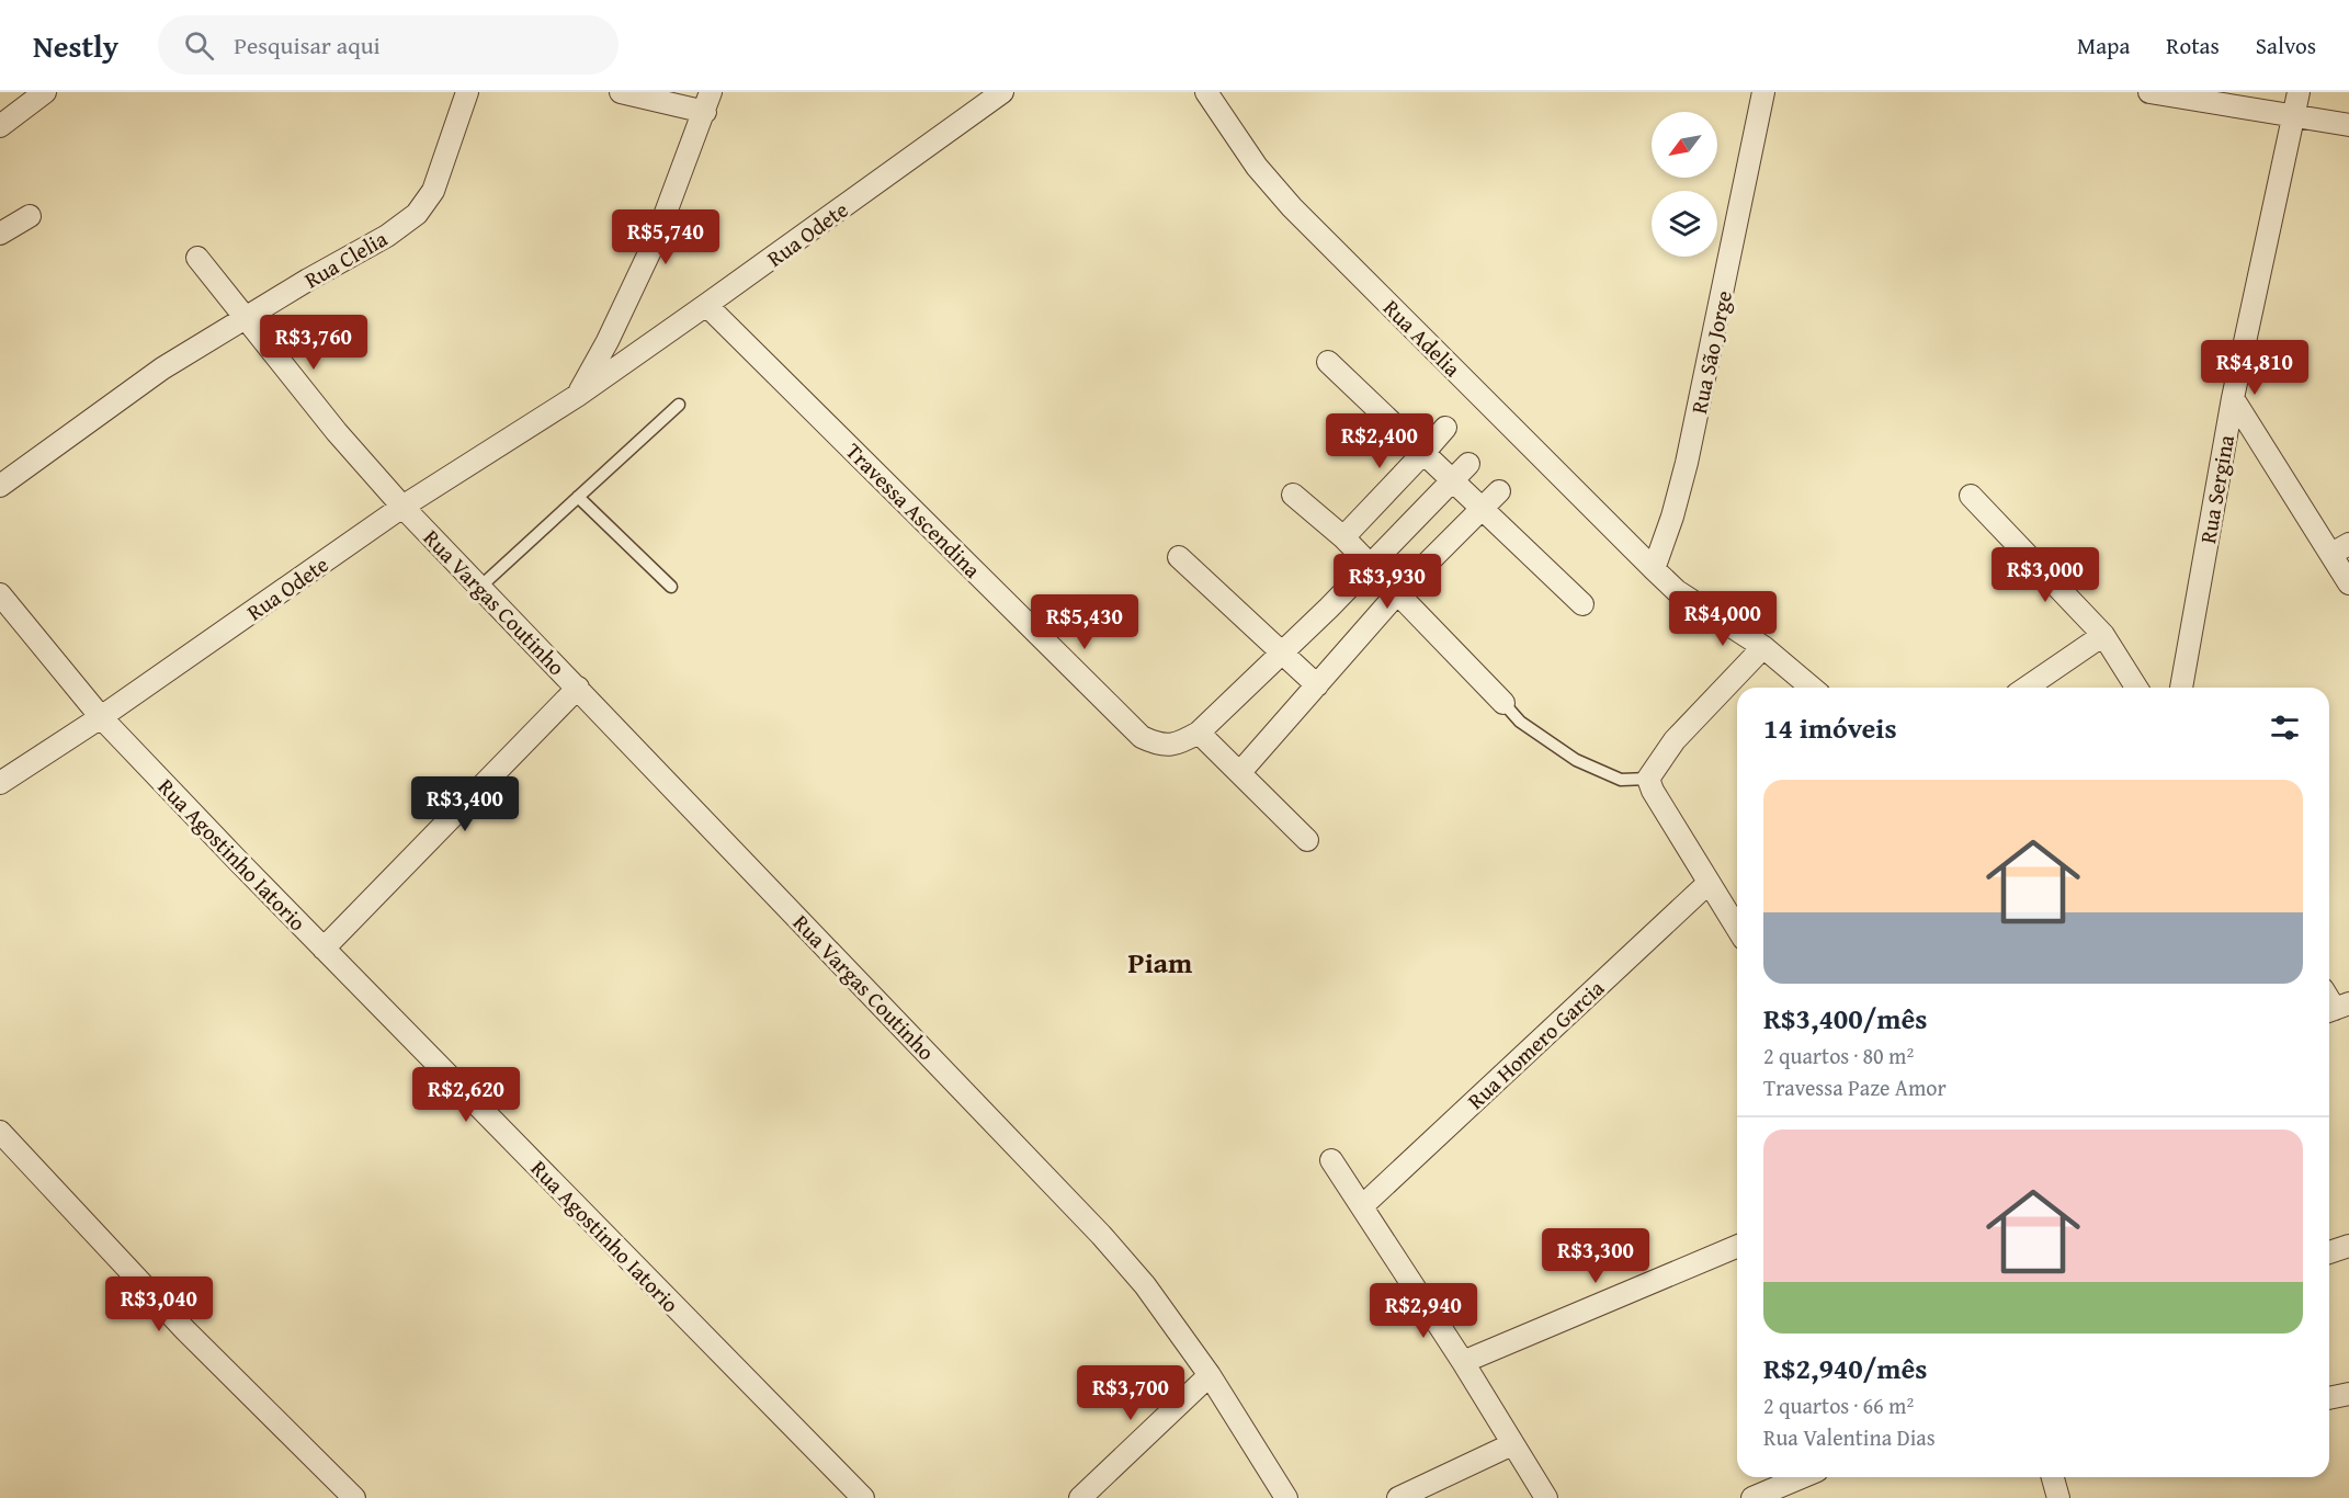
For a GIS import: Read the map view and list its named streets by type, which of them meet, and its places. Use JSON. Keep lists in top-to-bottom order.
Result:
{
  "streets": {
    "street": [
      "Rua Odete",
      "Rua Clelia",
      "Rua Adelia",
      "Rua São Jorge",
      "Rua Sergina",
      "Travessa Ascendina",
      "Rua Vargas Coutinho",
      "Rua Agostinho Iatorio",
      "Rua Homero Garcia"
    ]
  },
  "crossings": [
    ["Rua Odete", "Travessa Ascendina"],
    ["Rua Odete", "Rua Vargas Coutinho"],
    ["Rua Odete", "Rua Agostinho Iatorio"],
    ["Rua Clelia", "Rua Vargas Coutinho"],
    ["Rua Adelia", "Rua São Jorge"]
  ],
  "districts": ["Piam"],
  "north": "bottom left",
  "page": {
    "header": "Nestly",
    "search": "Pesquisar aqui",
    "nav": ["Mapa", "Rotas", "Salvos"],
    "price": [
      "R$5,740",
      "R$3,760",
      "R$4,810",
      "R$2,400",
      "R$3,000",
      "R$3,930",
      "R$4,000",
      "R$5,430",
      "R$3,400",
      "R$2,620",
      "R$3,300",
      "R$3,040",
      "R$2,940",
      "R$3,700"
    ],
    "heading": "14 imóveis",
    "list": [
      {
        "name": "R$3,400/mês",
        "note": "2 quartos · 80 m² · Travessa Paze Amor"
      },
      {
        "name": "R$2,940/mês",
        "note": "2 quartos · 66 m² · Rua Valentina Dias"
      }
    ]
  }
}
